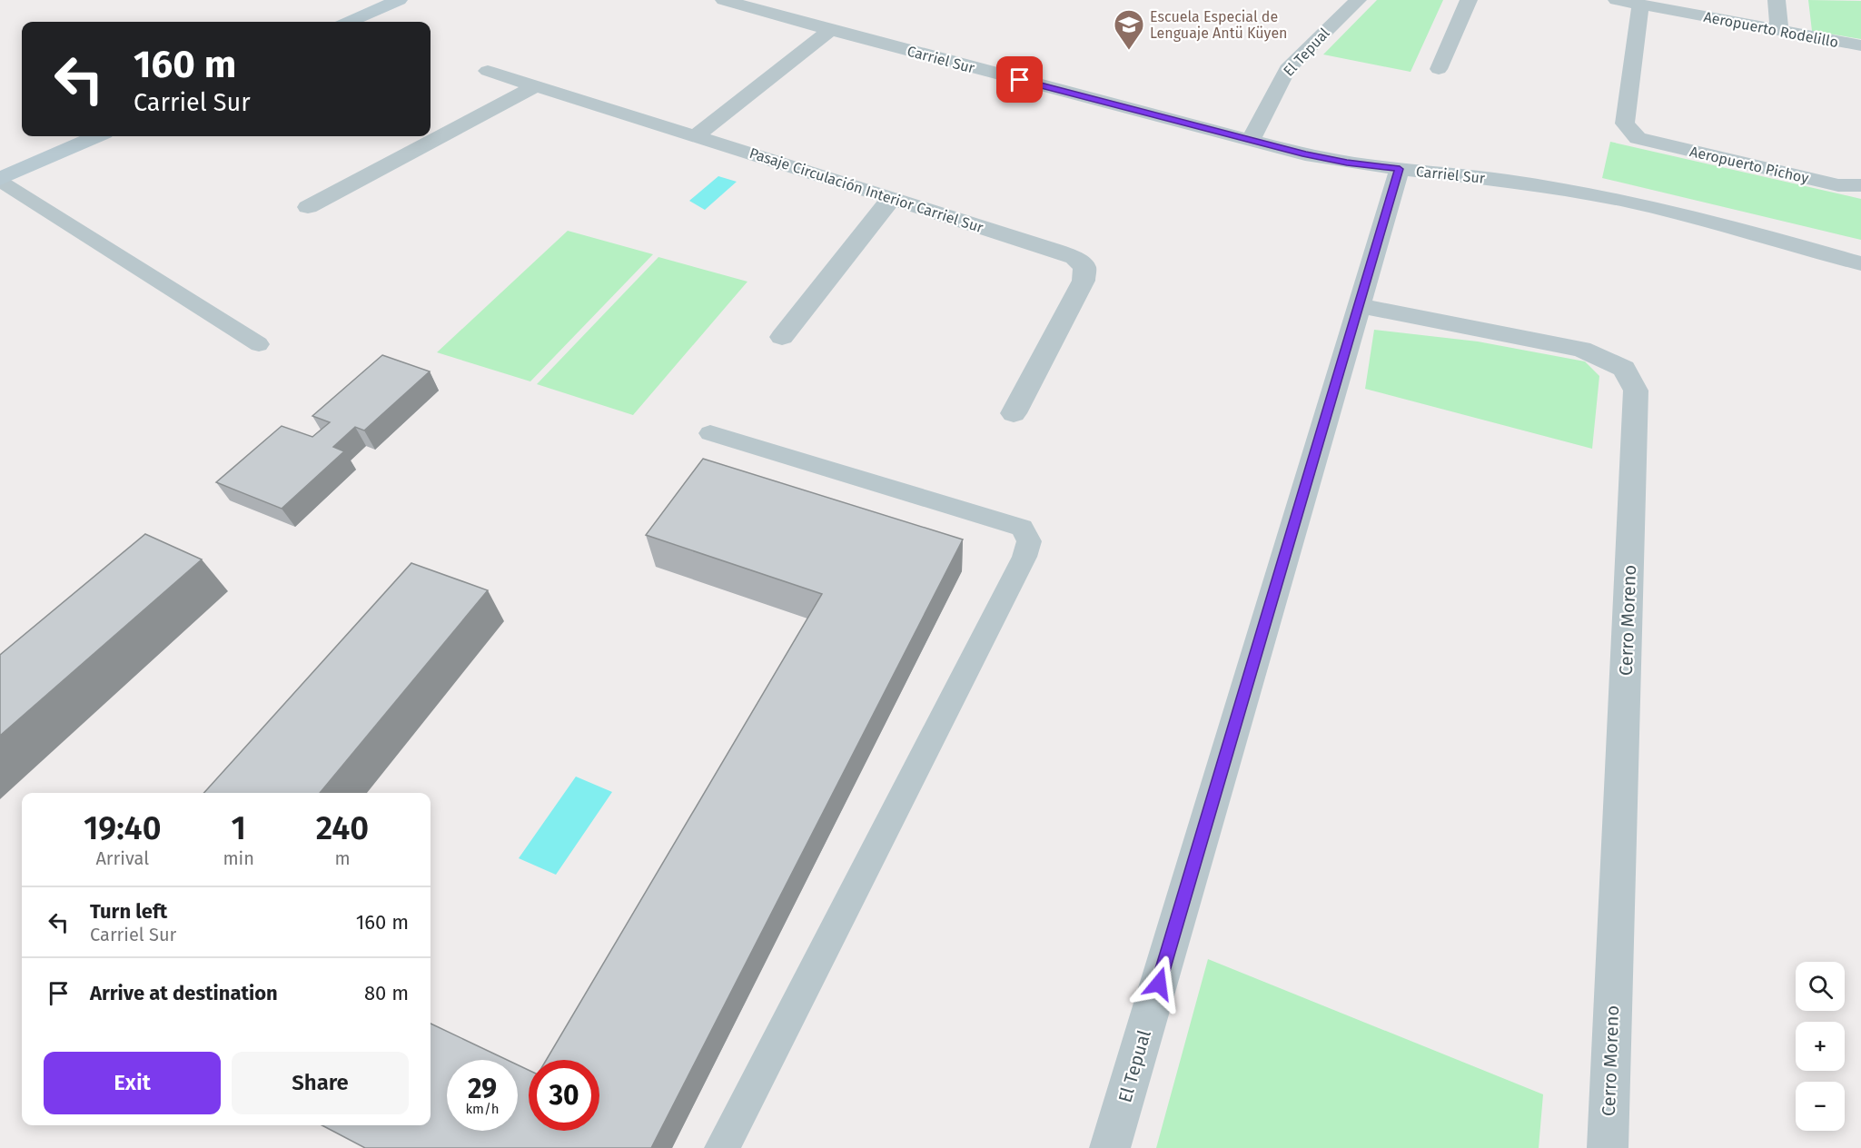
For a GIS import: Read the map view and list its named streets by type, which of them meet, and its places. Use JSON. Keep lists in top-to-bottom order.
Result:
{
  "streets": {
    "street": [
      "Aeropuerto Rodelillo",
      "El Tepual",
      "Carriel Sur",
      "Aeropuerto Pichoy",
      "Pasaje Circulación Interior Carriel Sur",
      "Cerro Moreno"
    ]
  },
  "crossings": [
    ["Aeropuerto Rodelillo", "Aeropuerto Pichoy"],
    ["El Tepual", "Carriel Sur"],
    ["El Tepual", "Cerro Moreno"]
  ],
  "places": {
    "school or university": ["Escuela Especial de Lenguaje Antü Küyen"]
  },
  "page": {
    "turn": ["160 m", "Carriel Sur"],
    "eta": [
      "19:40",
      "Arrival",
      "1",
      "min",
      "240",
      "m"
    ],
    "list": [
      {
        "name": "Turn left",
        "note": "Carriel Sur",
        "value": "160 m"
      },
      {
        "name": "Arrive at destination",
        "value": "80 m"
      }
    ],
    "map_buttons": ["+", "−"],
    "buttons": ["Exit", "Share"],
    "speed": "29 km/h",
    "limit": "30"
  }
}
